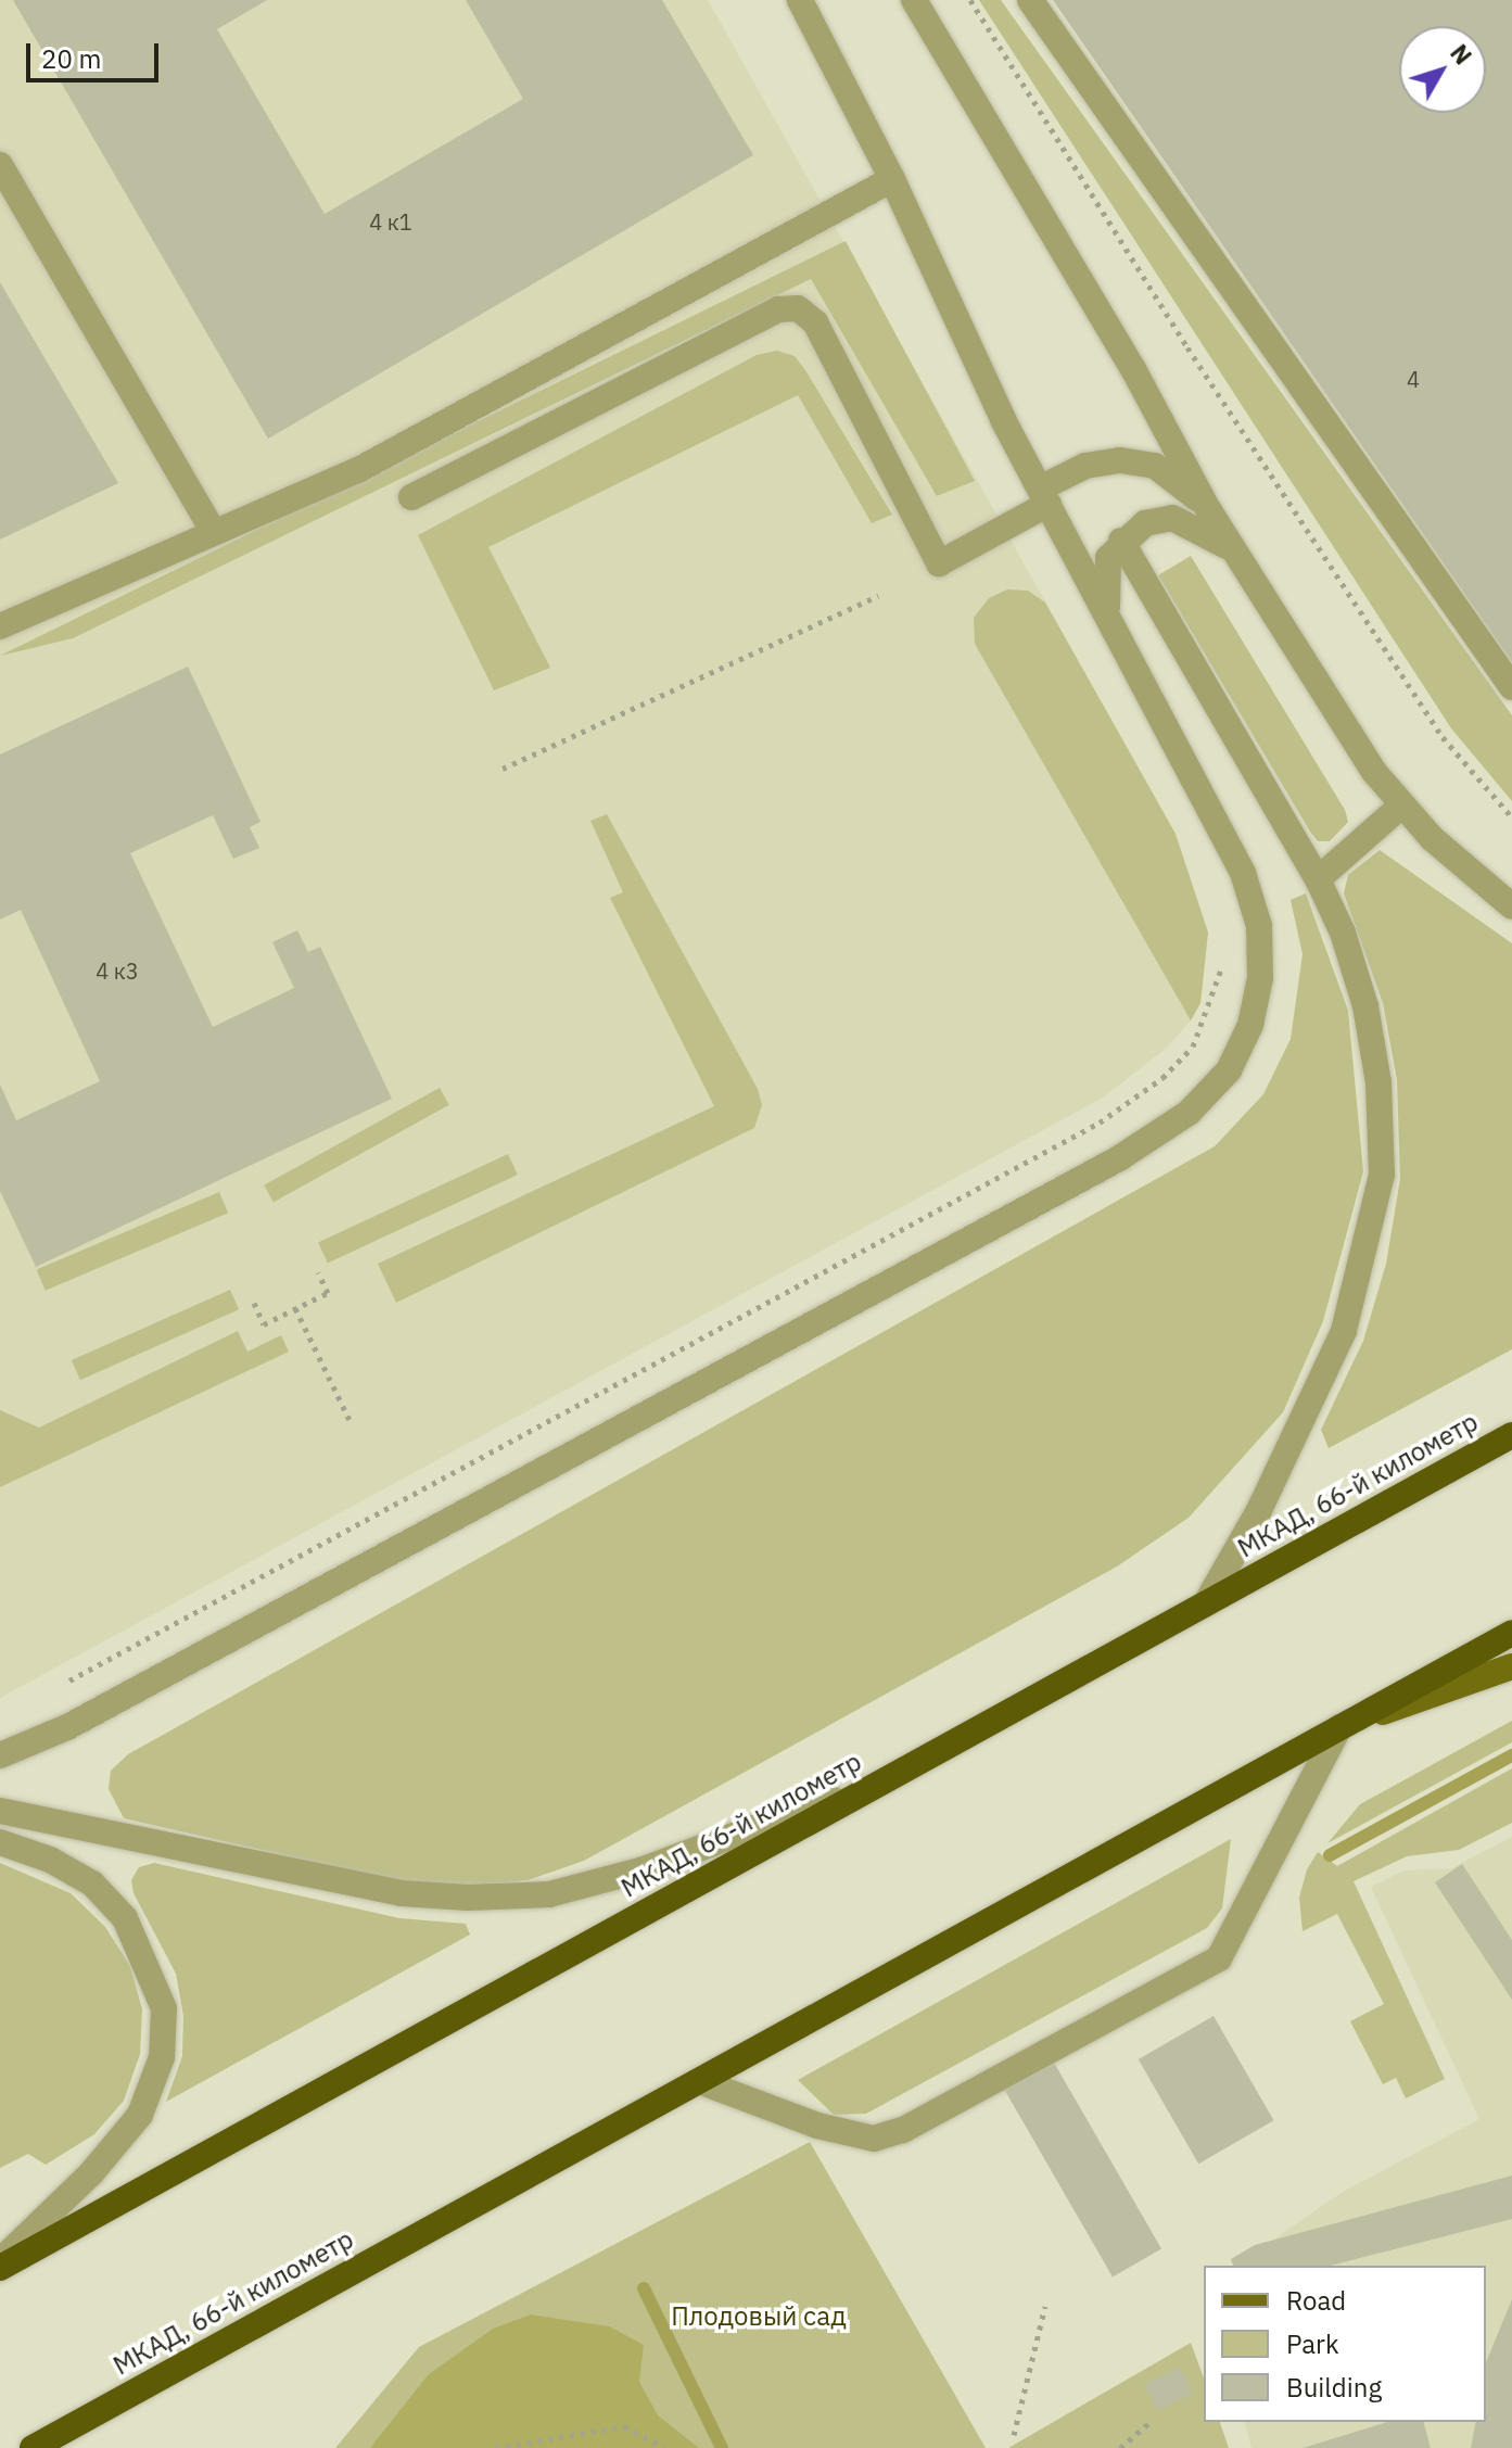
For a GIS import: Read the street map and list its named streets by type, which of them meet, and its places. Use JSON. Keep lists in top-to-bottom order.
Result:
{
  "streets": {
    "highway": ["МКАД, 66-й километр"]
  },
  "parks": ["Плодовый сад"],
  "house_numbers": ["4 к1", "4", "4 к3"],
  "legend": ["Road", "Park", "Building"],
  "scale_bar": "20 m",
  "north": "top right"
}
